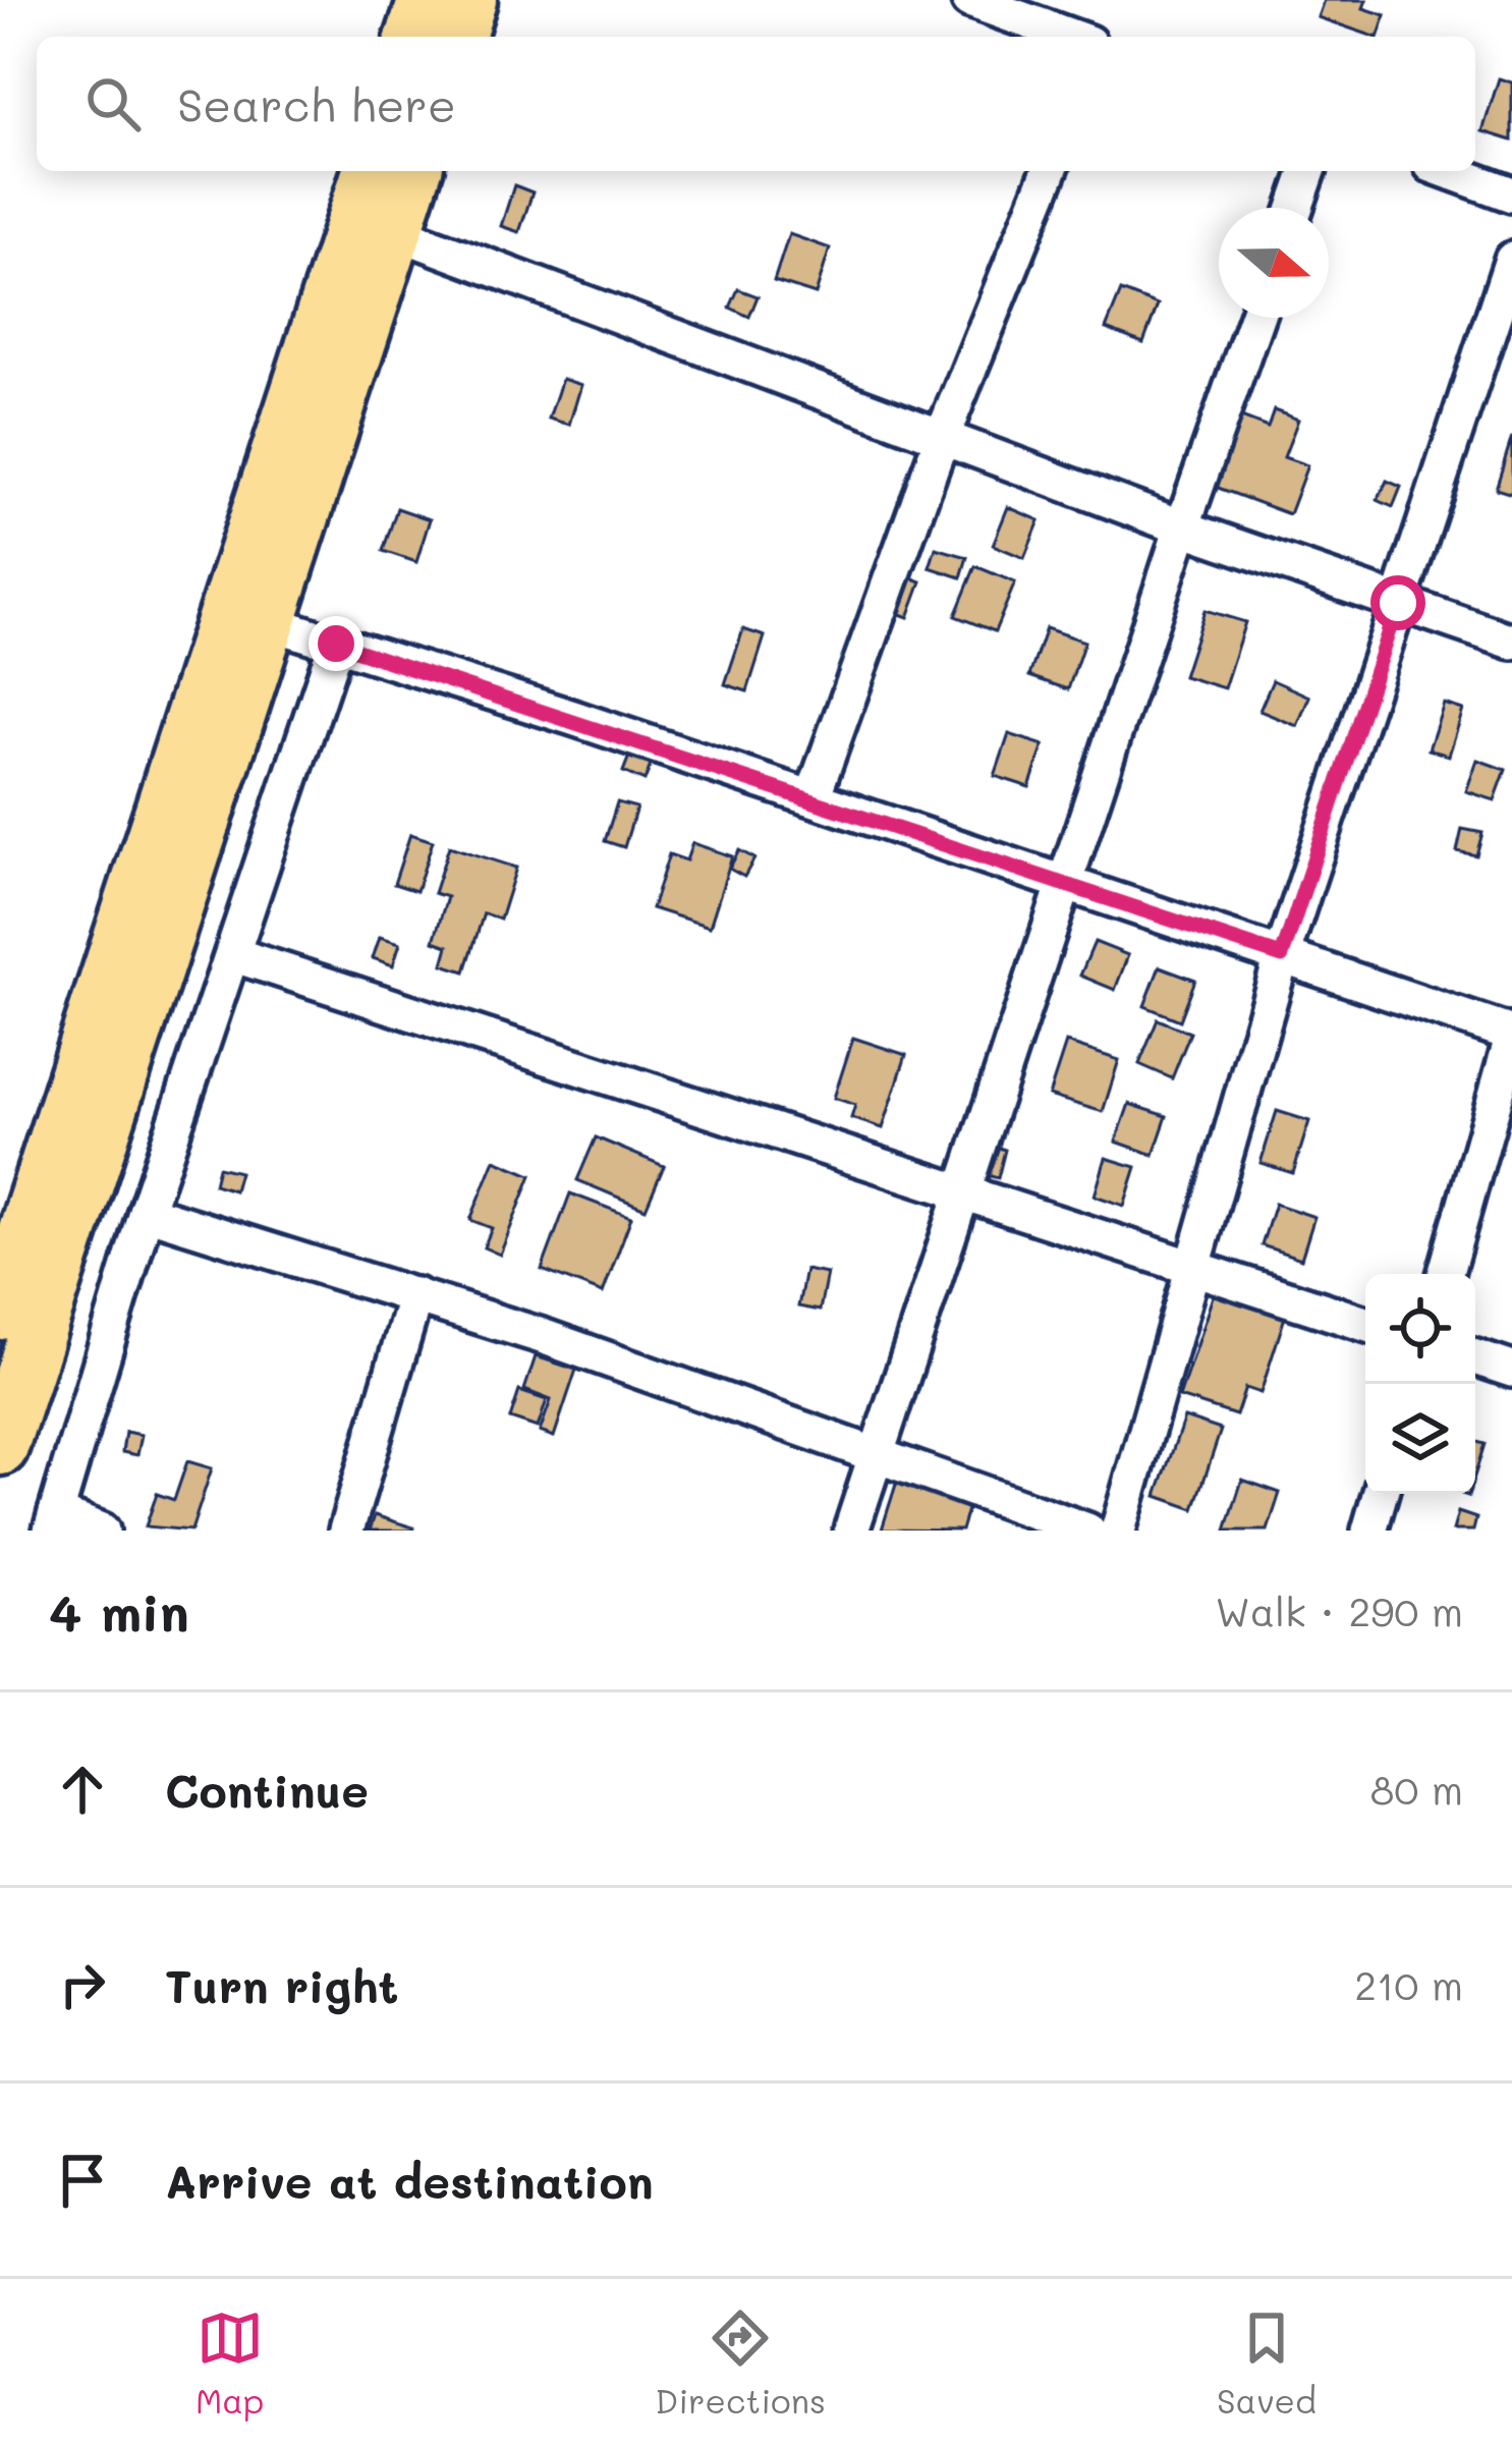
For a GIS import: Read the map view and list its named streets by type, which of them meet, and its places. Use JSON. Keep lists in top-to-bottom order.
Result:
{
  "north": "right",
  "page": {
    "search": "Search here",
    "heading": ["4 min", "Walk · 290 m"],
    "list": [
      ["Continue", "80 m"],
      ["Turn right", "210 m"],
      "Arrive at destination"
    ],
    "nav": ["Map", "Directions", "Saved"]
  }
}
